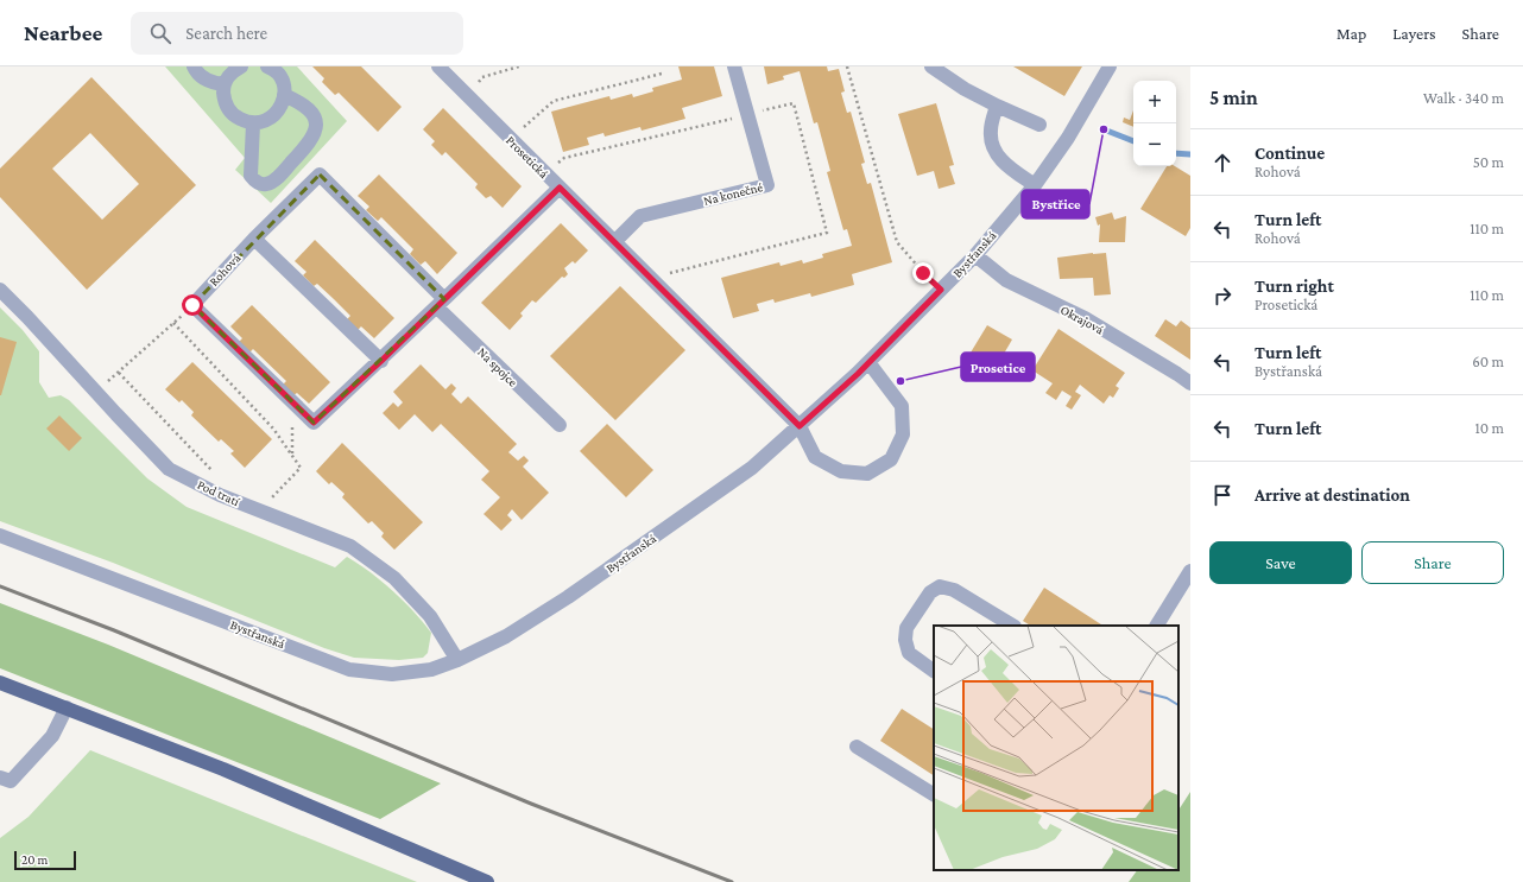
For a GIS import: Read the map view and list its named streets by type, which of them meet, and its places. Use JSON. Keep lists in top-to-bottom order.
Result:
{
  "streets": {
    "street": [
      "Prosetická",
      "Na konečné",
      "Bystřanská",
      "Rohová",
      "Okrajová",
      "Na spojce",
      "Pod tratí"
    ]
  },
  "crossings": [
    ["Prosetická", "Na konečné"],
    ["Prosetická", "Bystřanská"],
    ["Bystřanská", "Okrajová"],
    ["Bystřanská", "Pod tratí"],
    ["Rohová", "Na spojce"]
  ],
  "places": ["Bystřice", "Prosetice"],
  "scale_bar": "20 m",
  "page": {
    "header": "Nearbee",
    "search": "Search here",
    "nav": ["Map", "Layers", "Share"],
    "heading": ["5 min", "Walk · 340 m"],
    "map_buttons": ["+", "−"],
    "list": [
      ["Continue", "Rohová", "50 m"],
      ["Turn left", "Rohová", "110 m"],
      ["Turn right", "Prosetická", "110 m"],
      ["Turn left", "Bystřanská", "60 m"],
      ["Turn left", "10 m"],
      "Arrive at destination"
    ],
    "buttons": ["Save", "Share"],
    "scale": "20 m"
  }
}
